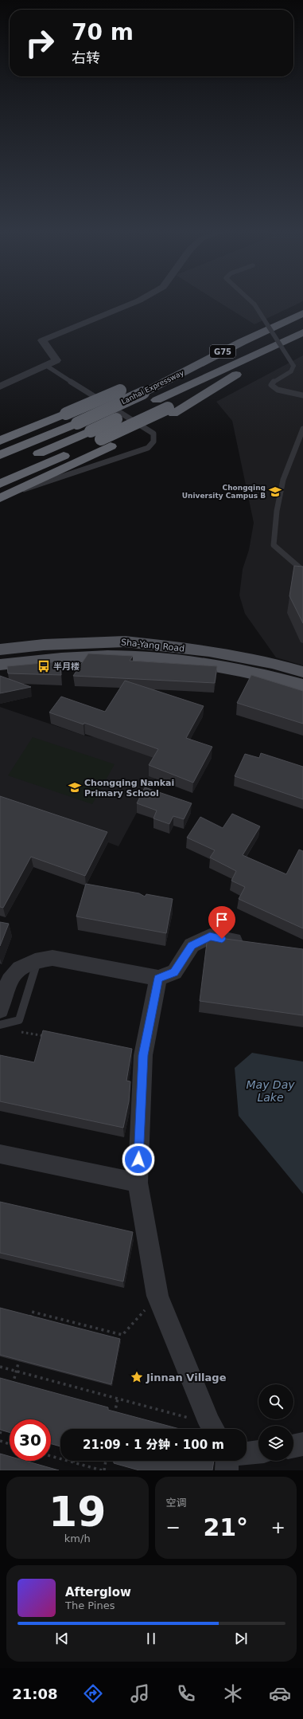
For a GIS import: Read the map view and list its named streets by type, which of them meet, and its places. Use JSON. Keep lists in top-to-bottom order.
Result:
{
  "streets": {
    "highway": ["G75", "Lanhai Expressway"],
    "main road": ["Sha-Yang Road"]
  },
  "crossings": [
    ["G75", "Lanhai Expressway"]
  ],
  "water": ["May Day Lake"],
  "places": {
    "school or university": ["Chongqing University Campus B", "Chongqing Nankai Primary School"],
    "bus stop": ["半月楼"],
    "place": ["Jinnan Village"]
  },
  "page": {
    "turn": ["70 m", "右转"],
    "limit": "30",
    "trip": "21:09 · 1 分钟 · 100 m",
    "tile": [
      ["19", "km/h"],
      "空调"
    ],
    "heat": ["−", "21°", "+"],
    "song": ["Afterglow", "The Pines"],
    "tabs": "21:08"
  }
}
